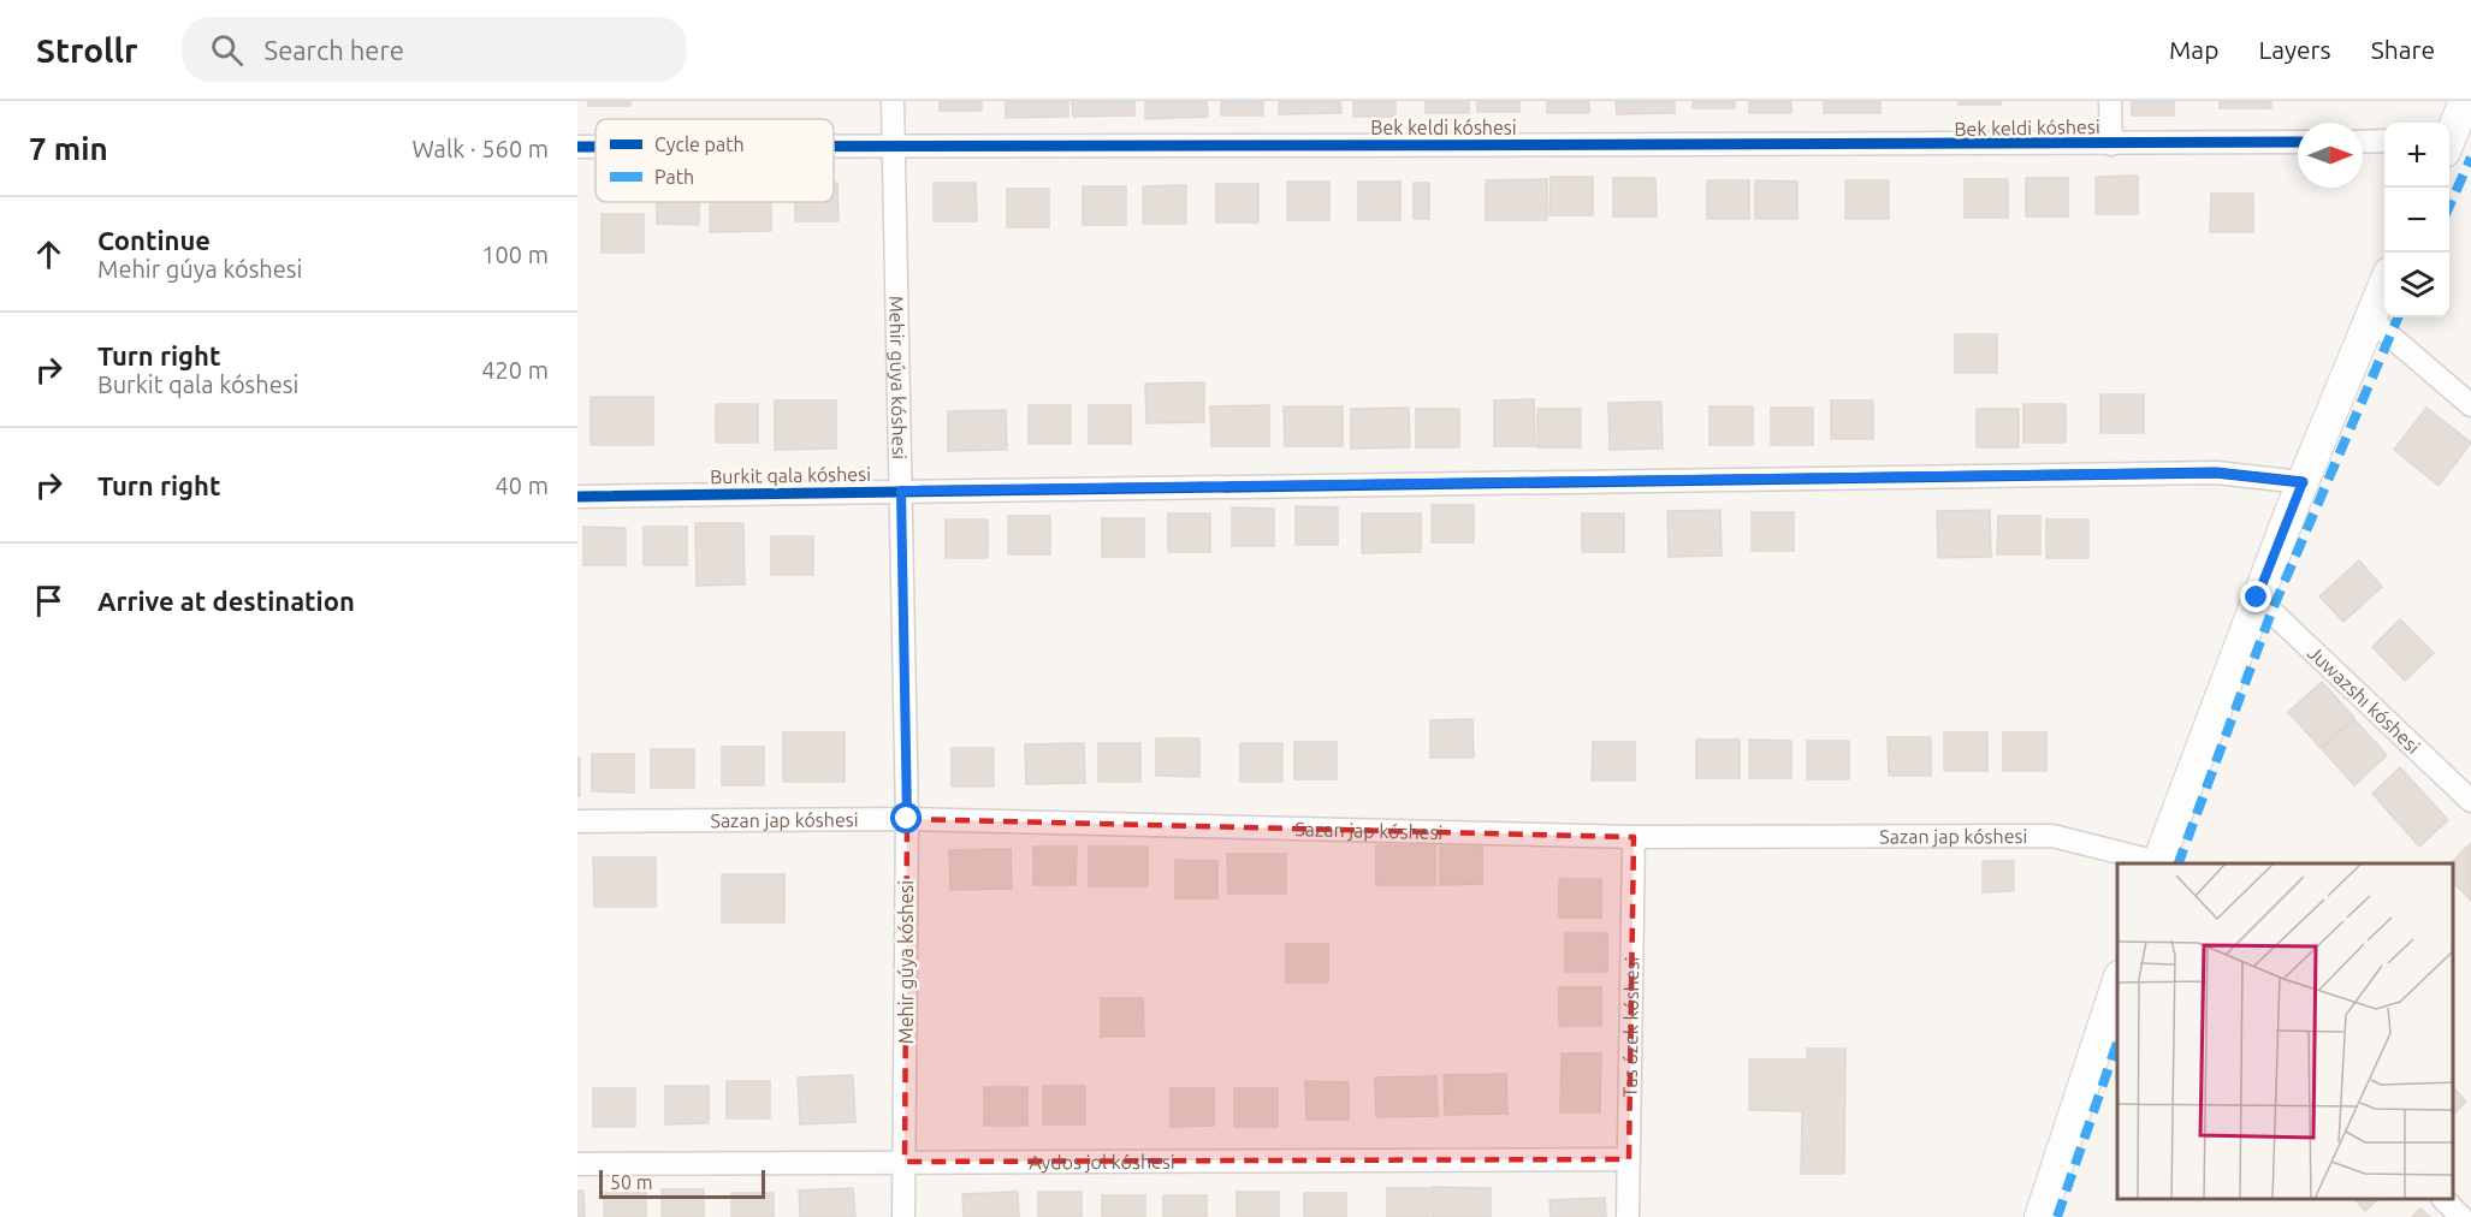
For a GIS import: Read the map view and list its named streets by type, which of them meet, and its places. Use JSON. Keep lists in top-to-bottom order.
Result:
{
  "streets": {
    "street": [
      "Bek keldi kóshesi",
      "Mehir gúyа kóshesi",
      "Burkit qala kóshesi",
      "Juwazshı kóshesi",
      "Sazan jap kóshesi",
      "Tas ózek kóshesi",
      "Aydos jol kóshesi"
    ]
  },
  "crossings": [
    ["Bek keldi kóshesi", "Mehir gúyа kóshesi"],
    ["Mehir gúyа kóshesi", "Burkit qala kóshesi"],
    ["Mehir gúyа kóshesi", "Sazan jap kóshesi"],
    ["Mehir gúyа kóshesi", "Aydos jol kóshesi"],
    ["Sazan jap kóshesi", "Tas ózek kóshesi"],
    ["Tas ózek kóshesi", "Aydos jol kóshesi"]
  ],
  "legend": ["Cycle path", "Path"],
  "scale_bar": "50 m",
  "north": "right",
  "page": {
    "header": "Strollr",
    "search": "Search here",
    "nav": ["Map", "Layers", "Share"],
    "heading": ["7 min", "Walk · 560 m"],
    "map_buttons": ["+", "−"],
    "list": [
      ["Continue", "Mehir gúyа kóshesi", "100 m"],
      ["Turn right", "Burkit qala kóshesi", "420 m"],
      ["Turn right", "40 m"],
      "Arrive at destination"
    ],
    "scale": "50 m"
  }
}
